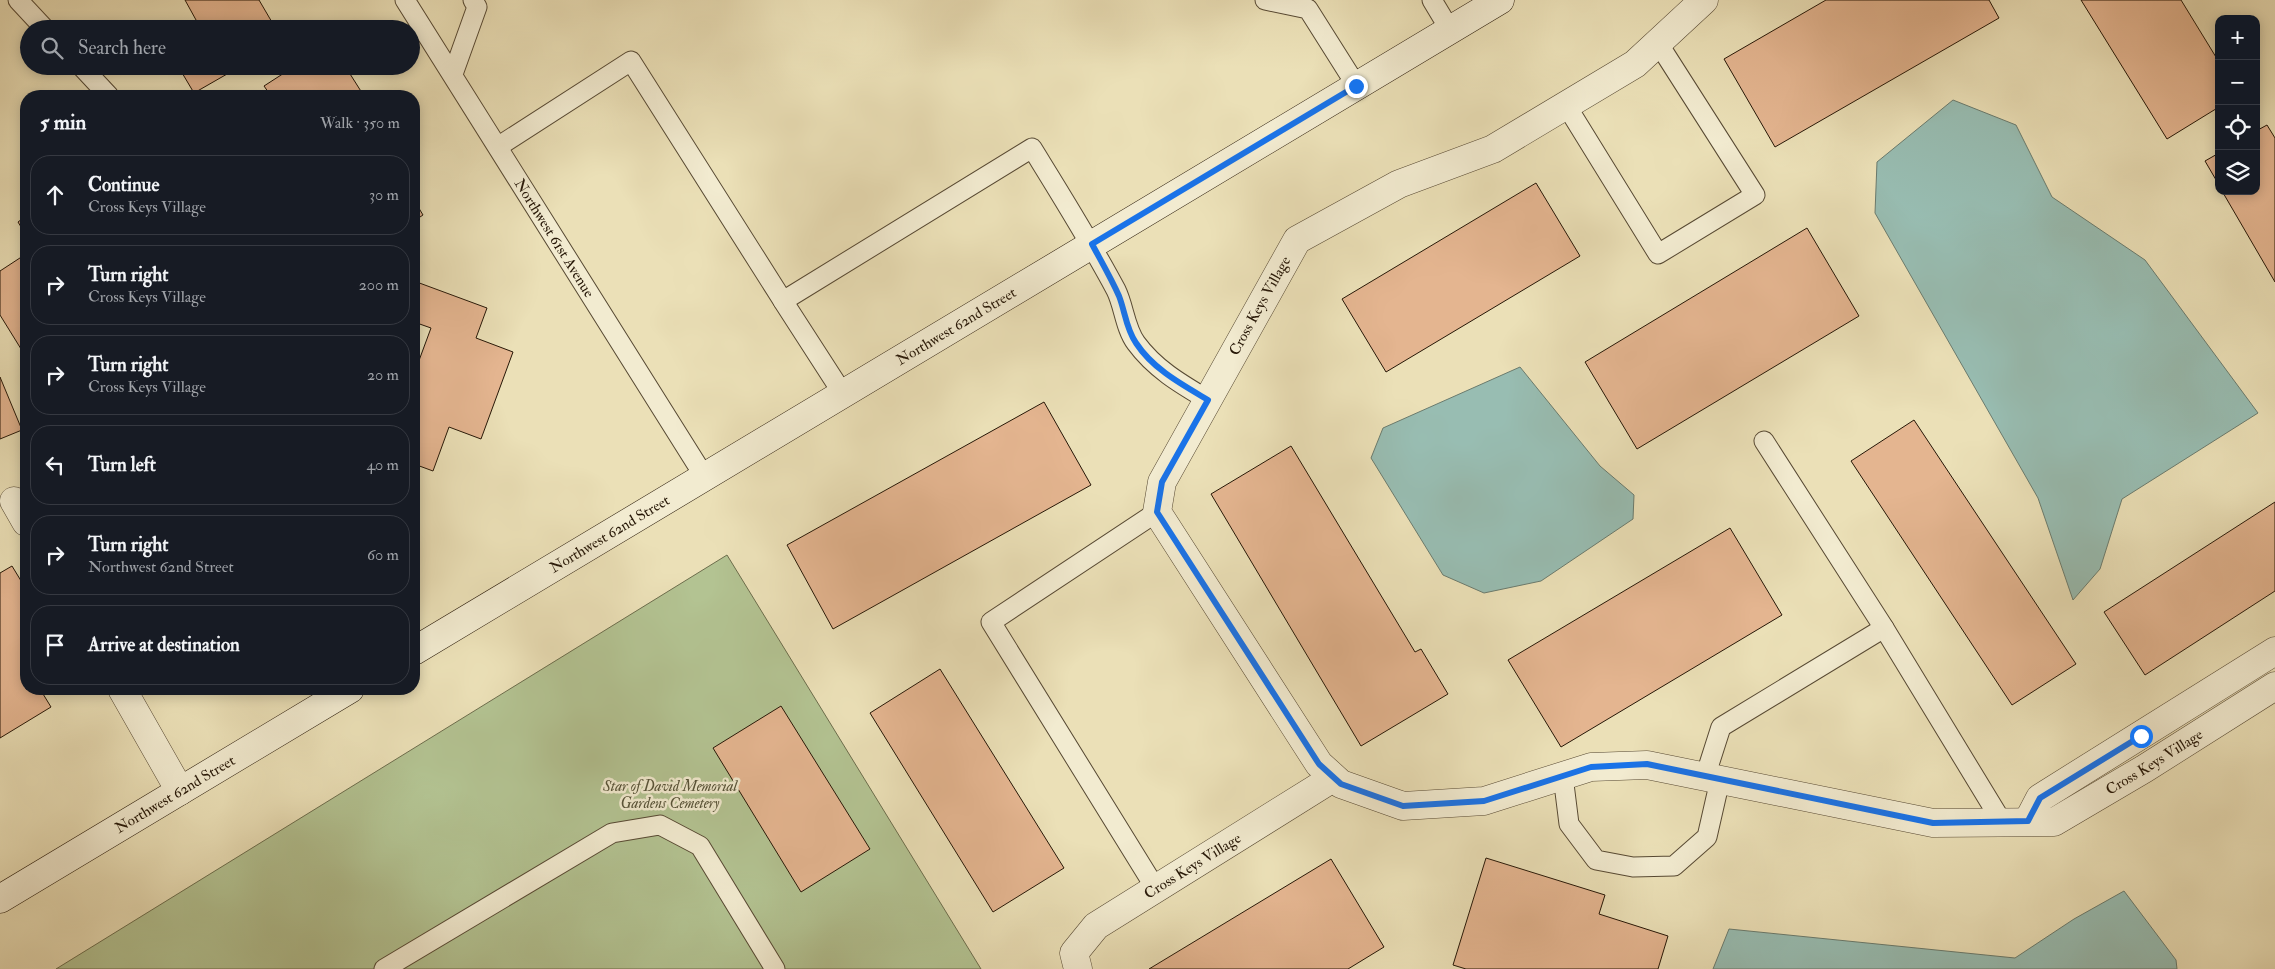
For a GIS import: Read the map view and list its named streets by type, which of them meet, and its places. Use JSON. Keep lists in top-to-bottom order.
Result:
{
  "streets": {
    "street": ["Cross Keys Village", "Northwest 62nd Street"],
    "lane": ["Northwest 61st Avenue"]
  },
  "crossings": [
    ["Northwest 61st Avenue", "Northwest 62nd Street"]
  ],
  "parks": ["Star of David Memorial Gardens Cemetery"],
  "page": {
    "map_buttons": ["+", "−"],
    "search": "Search here",
    "heading": ["5 min", "Walk · 350 m"],
    "list": [
      ["Continue", "Cross Keys Village", "30 m"],
      ["Turn right", "Cross Keys Village", "200 m"],
      ["Turn right", "Cross Keys Village", "20 m"],
      ["Turn left", "40 m"],
      ["Turn right", "Northwest 62nd Street", "60 m"],
      "Arrive at destination"
    ]
  }
}
